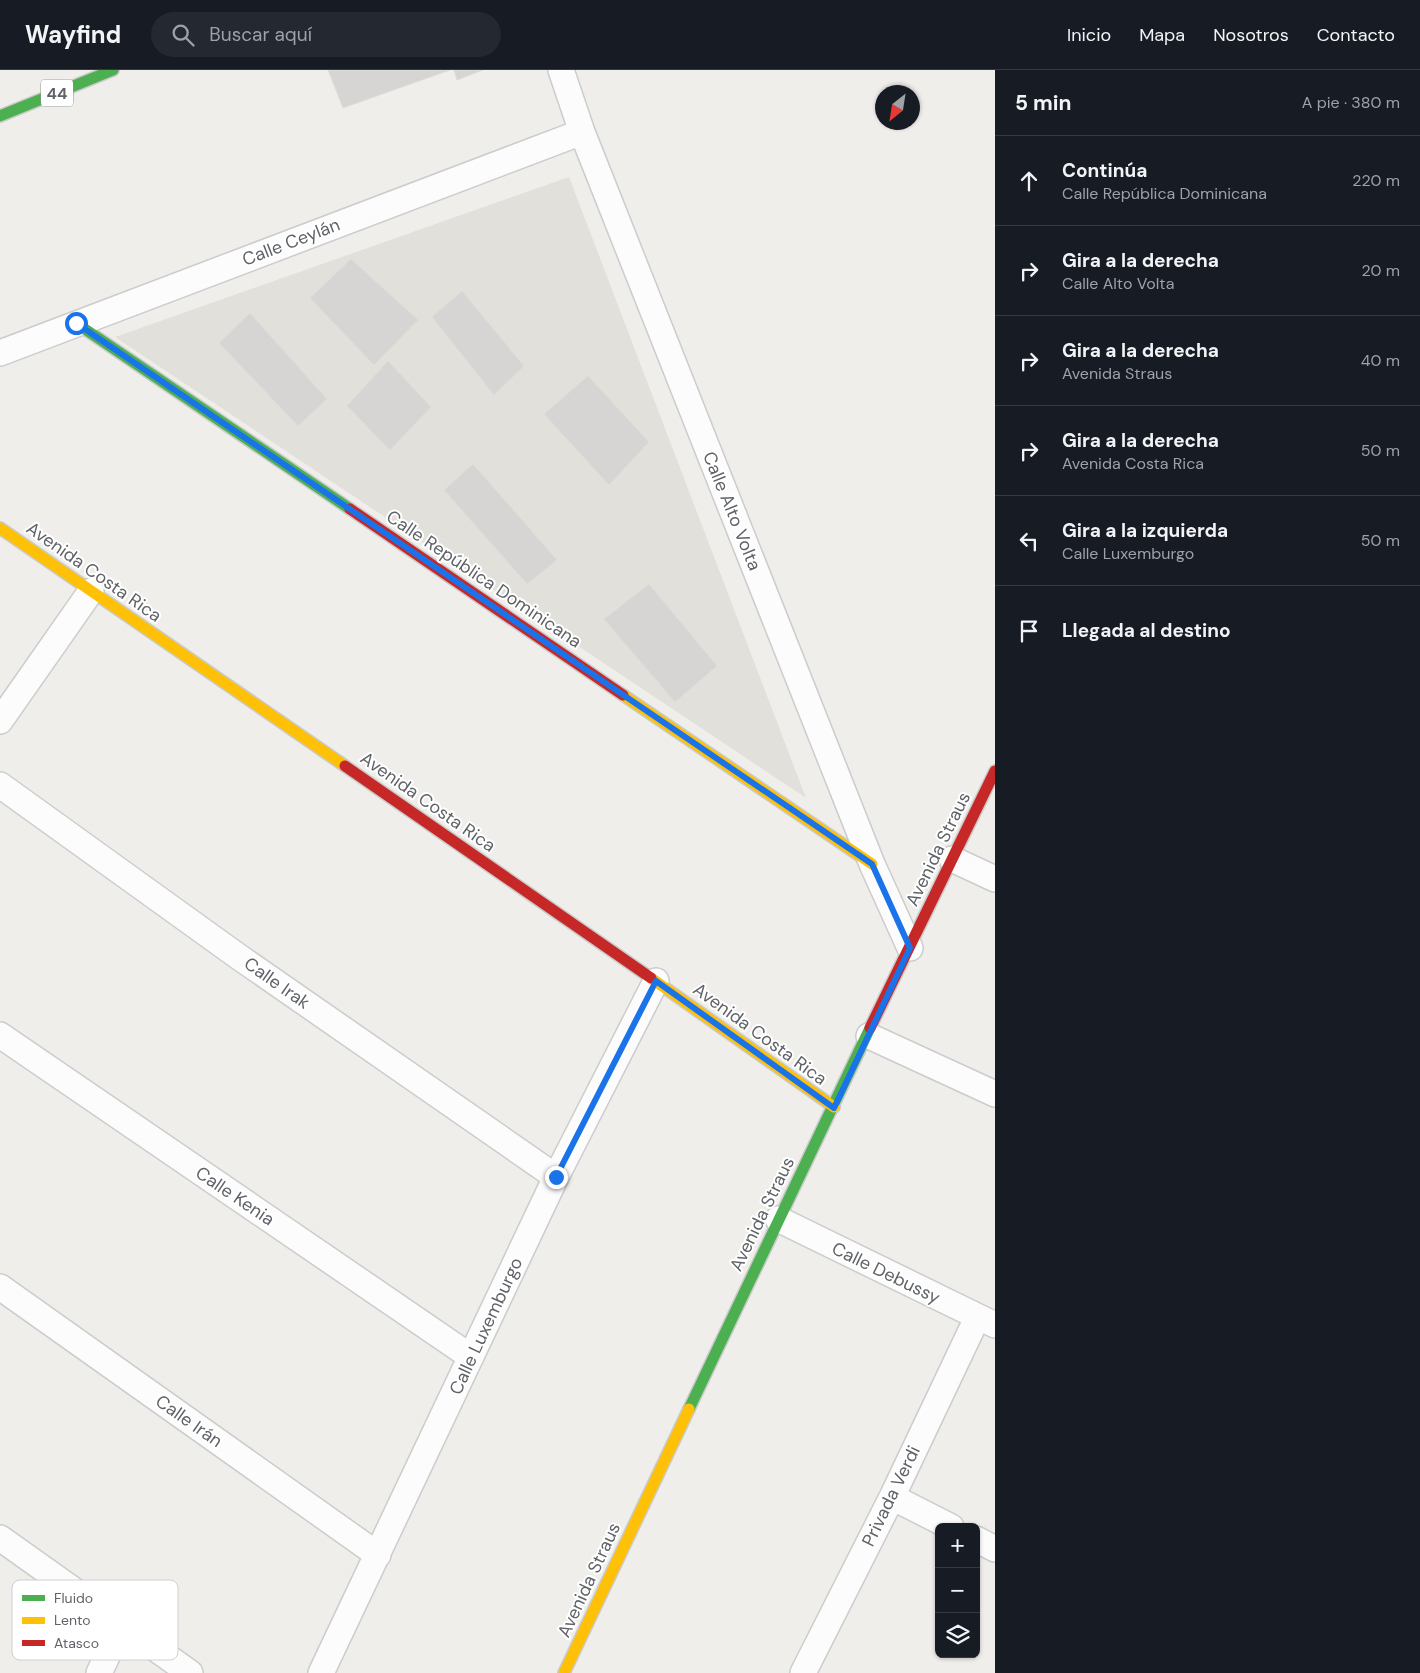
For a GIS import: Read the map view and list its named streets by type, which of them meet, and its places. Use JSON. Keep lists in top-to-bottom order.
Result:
{
  "streets": {
    "street": [
      "44",
      "Calle Ceylán",
      "Calle Alto Volta",
      "Avenida Costa Rica",
      "Calle República Dominicana",
      "Avenida Straus",
      "Calle Irak",
      "Calle Kenia",
      "Calle Debussy",
      "Calle Luxemburgo",
      "Calle Irán",
      "Privada Verdi"
    ]
  },
  "crossings": [
    ["Calle Ceylán", "Calle Alto Volta"],
    ["Calle Ceylán", "Calle República Dominicana"],
    ["Calle Alto Volta", "Calle República Dominicana"],
    ["Calle Alto Volta", "Avenida Straus"],
    ["Avenida Costa Rica", "Avenida Straus"],
    ["Avenida Costa Rica", "Calle Luxemburgo"],
    ["Avenida Straus", "Calle Debussy"],
    ["Calle Irak", "Calle Luxemburgo"],
    ["Calle Kenia", "Calle Luxemburgo"],
    ["Calle Debussy", "Privada Verdi"],
    ["Calle Luxemburgo", "Calle Irán"]
  ],
  "legend": ["Fluido", "Lento", "Atasco"],
  "north": "bottom left",
  "page": {
    "header": "Wayfind",
    "search": "Buscar aquí",
    "nav": [
      "Inicio",
      "Mapa",
      "Nosotros",
      "Contacto"
    ],
    "heading": ["5 min", "A pie · 380 m"],
    "list": [
      ["Continúa", "Calle República Dominicana", "220 m"],
      ["Gira a la derecha", "Calle Alto Volta", "20 m"],
      ["Gira a la derecha", "Avenida Straus", "40 m"],
      ["Gira a la derecha", "Avenida Costa Rica", "50 m"],
      ["Gira a la izquierda", "Calle Luxemburgo", "50 m"],
      "Llegada al destino"
    ],
    "map_buttons": ["+", "−"]
  }
}
